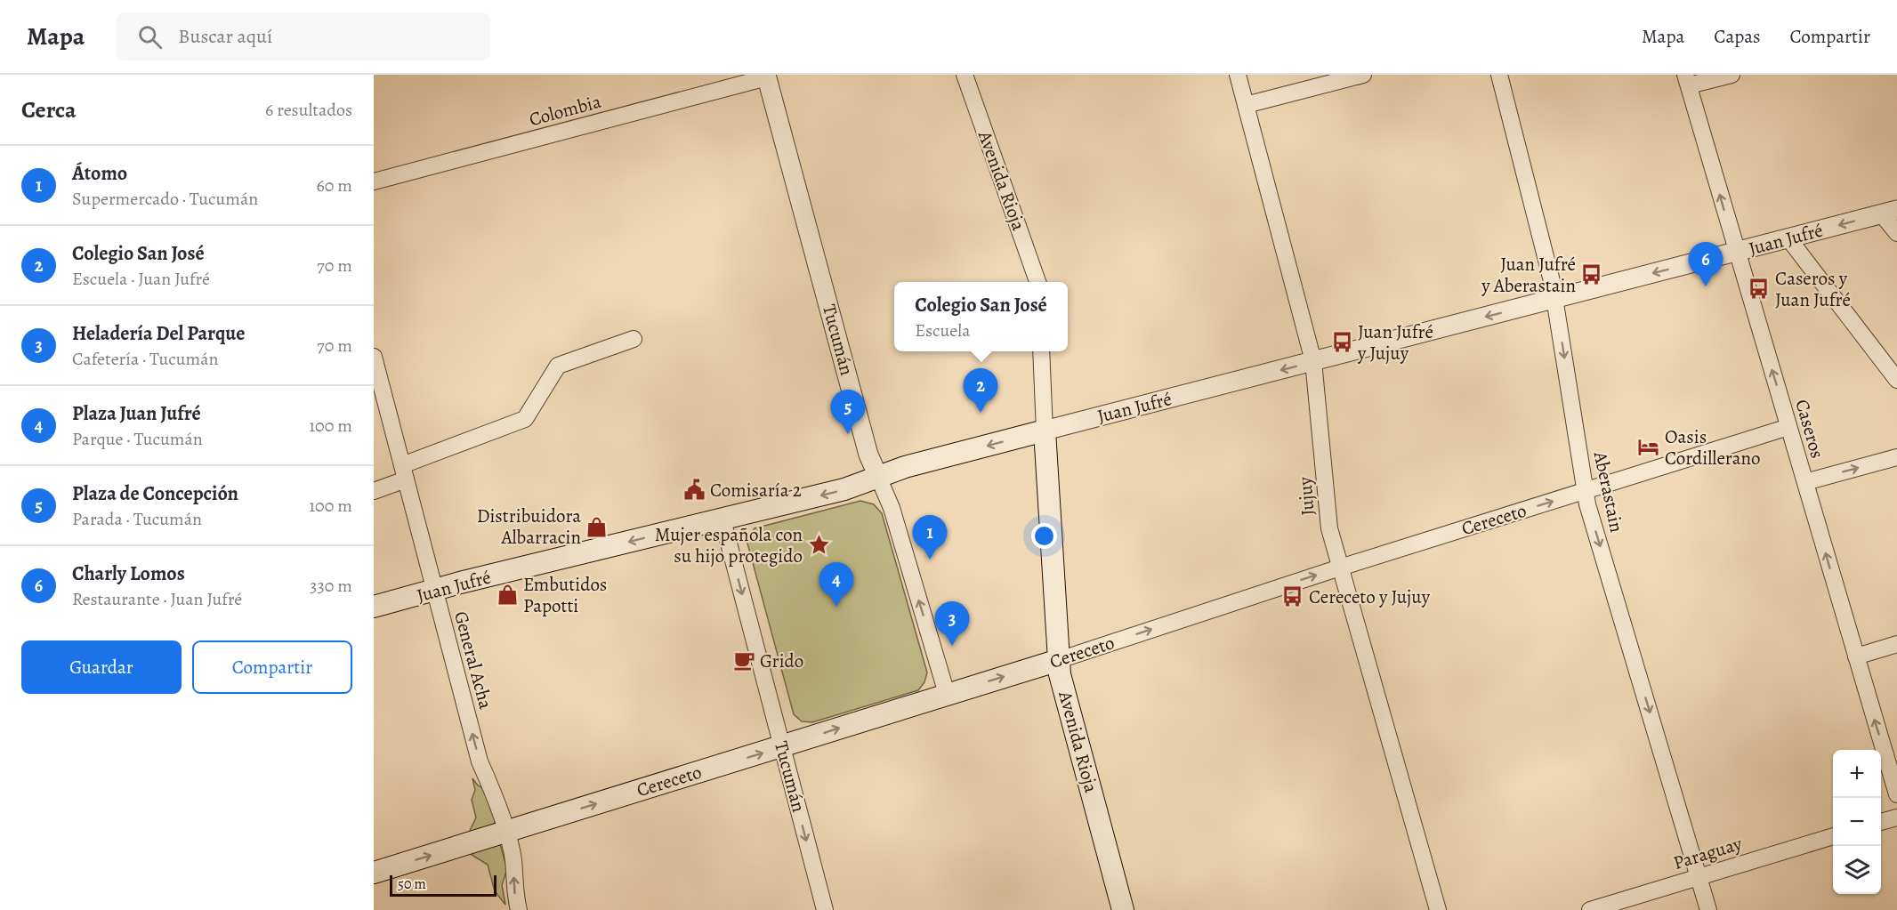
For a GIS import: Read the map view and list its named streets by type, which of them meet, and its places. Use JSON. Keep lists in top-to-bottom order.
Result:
{
  "streets": {
    "main road": ["Avenida Rioja", "Juan Jufré", "Cereceto"],
    "street": [
      "Colombia",
      "Tucumán",
      "Caseros",
      "Aberastain",
      "Jujuy",
      "General Acha",
      "Paraguay"
    ]
  },
  "crossings": [
    ["Colombia", "Tucumán"],
    ["Avenida Rioja", "Juan Jufré"],
    ["Avenida Rioja", "Cereceto"],
    ["Juan Jufré", "Tucumán"],
    ["Juan Jufré", "Caseros"],
    ["Juan Jufré", "Aberastain"],
    ["Juan Jufré", "Jujuy"],
    ["Juan Jufré", "General Acha"],
    ["Tucumán", "Cereceto"],
    ["Caseros", "Cereceto"],
    ["Aberastain", "Cereceto"],
    ["Aberastain", "Paraguay"],
    ["Jujuy", "Cereceto"],
    ["Cereceto", "General Acha"]
  ],
  "one_way": [
    "Juan Jufré",
    "Caseros",
    "Aberastain",
    "Cereceto",
    "General Acha"
  ],
  "places": {
    "bus stop": [
      "Juan Jufré y Aberastain",
      "Caseros y Juan Jufré",
      "Juan Jufré y Jujuy",
      "Cereceto y Jujuy"
    ],
    "hotel": ["Oasis Cordillerano"],
    "public building": ["Comisaría 2"],
    "shop": ["Distribuidora Albarracin", "Embutidos Papotti"],
    "place": ["Mujer española con su hijo protegido"],
    "cafe": ["Grido"]
  },
  "scale_bar": "50 m",
  "page": {
    "header": "Mapa",
    "search": "Buscar aquí",
    "nav": ["Mapa", "Capas", "Compartir"],
    "heading": ["Cerca", "6 resultados"],
    "list": [
      {
        "mark": "1",
        "name": "Átomo",
        "note": "Supermercado · Tucumán",
        "value": "60 m"
      },
      {
        "mark": "2",
        "name": "Colegio San José",
        "note": "Escuela · Juan Jufré",
        "value": "70 m"
      },
      {
        "mark": "3",
        "name": "Heladería Del Parque",
        "note": "Cafetería · Tucumán",
        "value": "70 m"
      },
      {
        "mark": "4",
        "name": "Plaza Juan Jufré",
        "note": "Parque · Tucumán",
        "value": "100 m"
      },
      {
        "mark": "5",
        "name": "Plaza de Concepción",
        "note": "Parada · Tucumán",
        "value": "100 m"
      },
      {
        "mark": "6",
        "name": "Charly Lomos",
        "note": "Restaurante · Juan Jufré",
        "value": "330 m"
      }
    ],
    "pins": [
      "6",
      "2",
      "5",
      "1",
      "4",
      "3"
    ],
    "popup": ["Colegio San José", "Escuela"],
    "buttons": ["Guardar", "Compartir"],
    "map_buttons": ["+", "−"],
    "scale": "50 m"
  }
}
